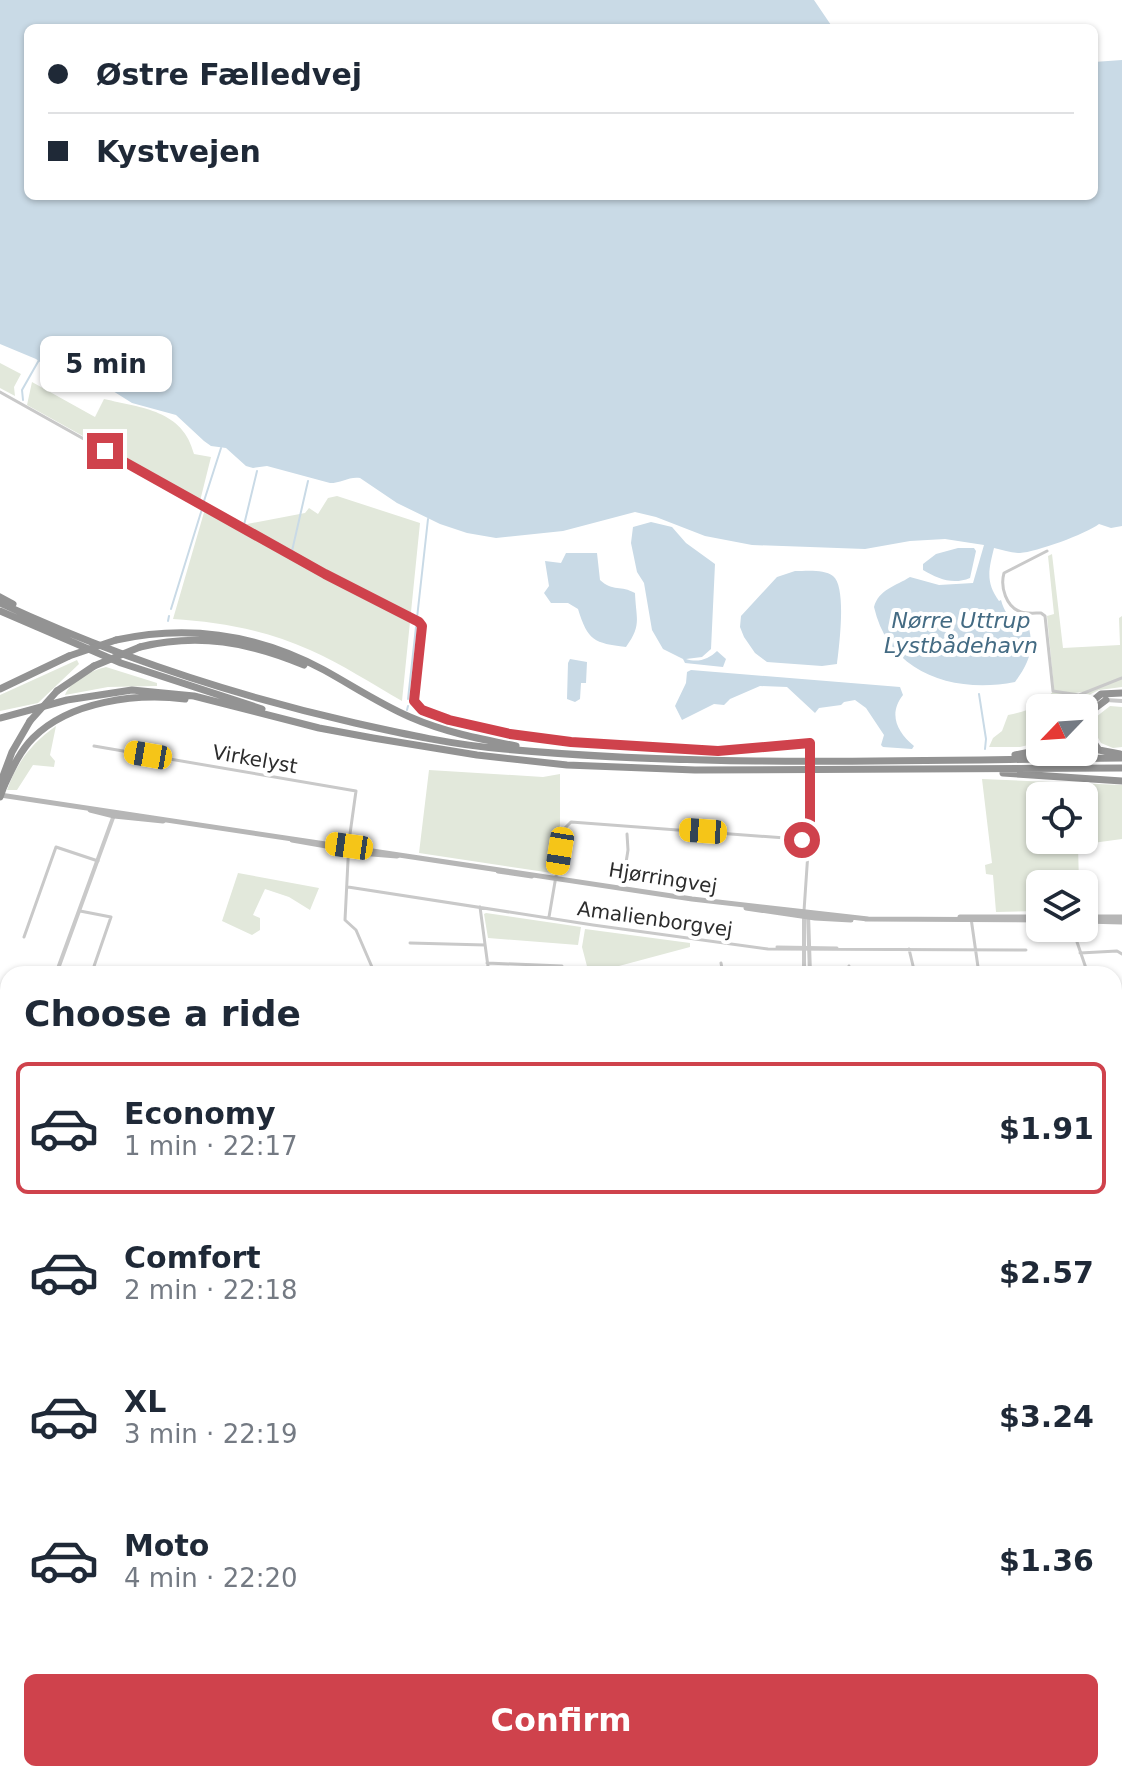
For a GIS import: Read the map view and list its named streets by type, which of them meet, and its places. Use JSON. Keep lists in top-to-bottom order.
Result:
{
  "streets": {
    "main road": ["Hjørringvej"],
    "street": ["Virkelyst", "Amalienborgvej"]
  },
  "crossings": [
    ["Virkelyst", "Hjørringvej"],
    ["Hjørringvej", "Amalienborgvej"]
  ],
  "water": ["Nørre Uttrup Lystbådehavn"],
  "north": "bottom left",
  "page": {
    "banner": ["Østre Fælledvej", "Kystvejen"],
    "bubble": "5 min",
    "heading": "Choose a ride",
    "list": [
      {
        "name": "Economy",
        "note": "1 min · 22:17",
        "value": "$1.91"
      },
      {
        "name": "Comfort",
        "note": "2 min · 22:18",
        "value": "$2.57"
      },
      {
        "name": "XL",
        "note": "3 min · 22:19",
        "value": "$3.24"
      },
      {
        "name": "Moto",
        "note": "4 min · 22:20",
        "value": "$1.36"
      }
    ],
    "buttons": "Confirm"
  }
}
